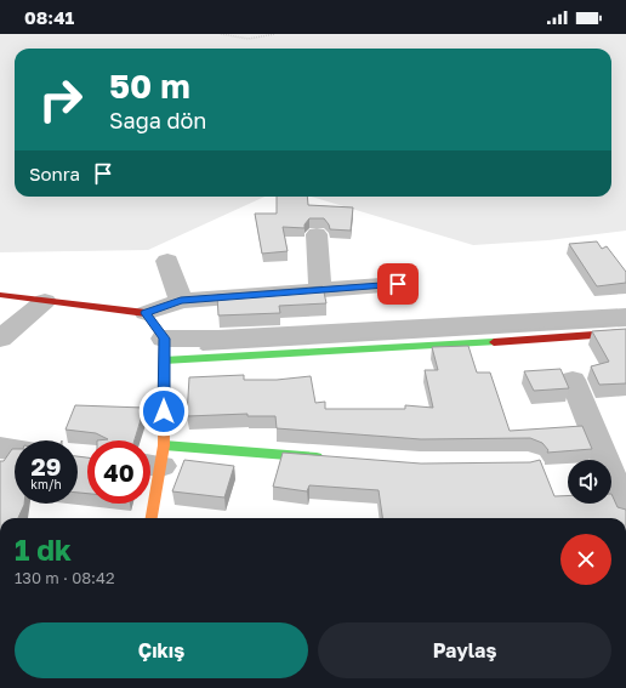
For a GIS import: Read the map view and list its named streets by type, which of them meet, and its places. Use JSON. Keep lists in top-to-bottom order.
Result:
{
  "page": {
    "status": "08:41",
    "turn": ["50 m", "Sağa dön"],
    "then": "Sonra",
    "speed": "29 km/h",
    "limit": "40",
    "heading": ["1 dk", "130 m · 08:42"],
    "buttons": ["Çıkış", "Paylaş"]
  }
}
